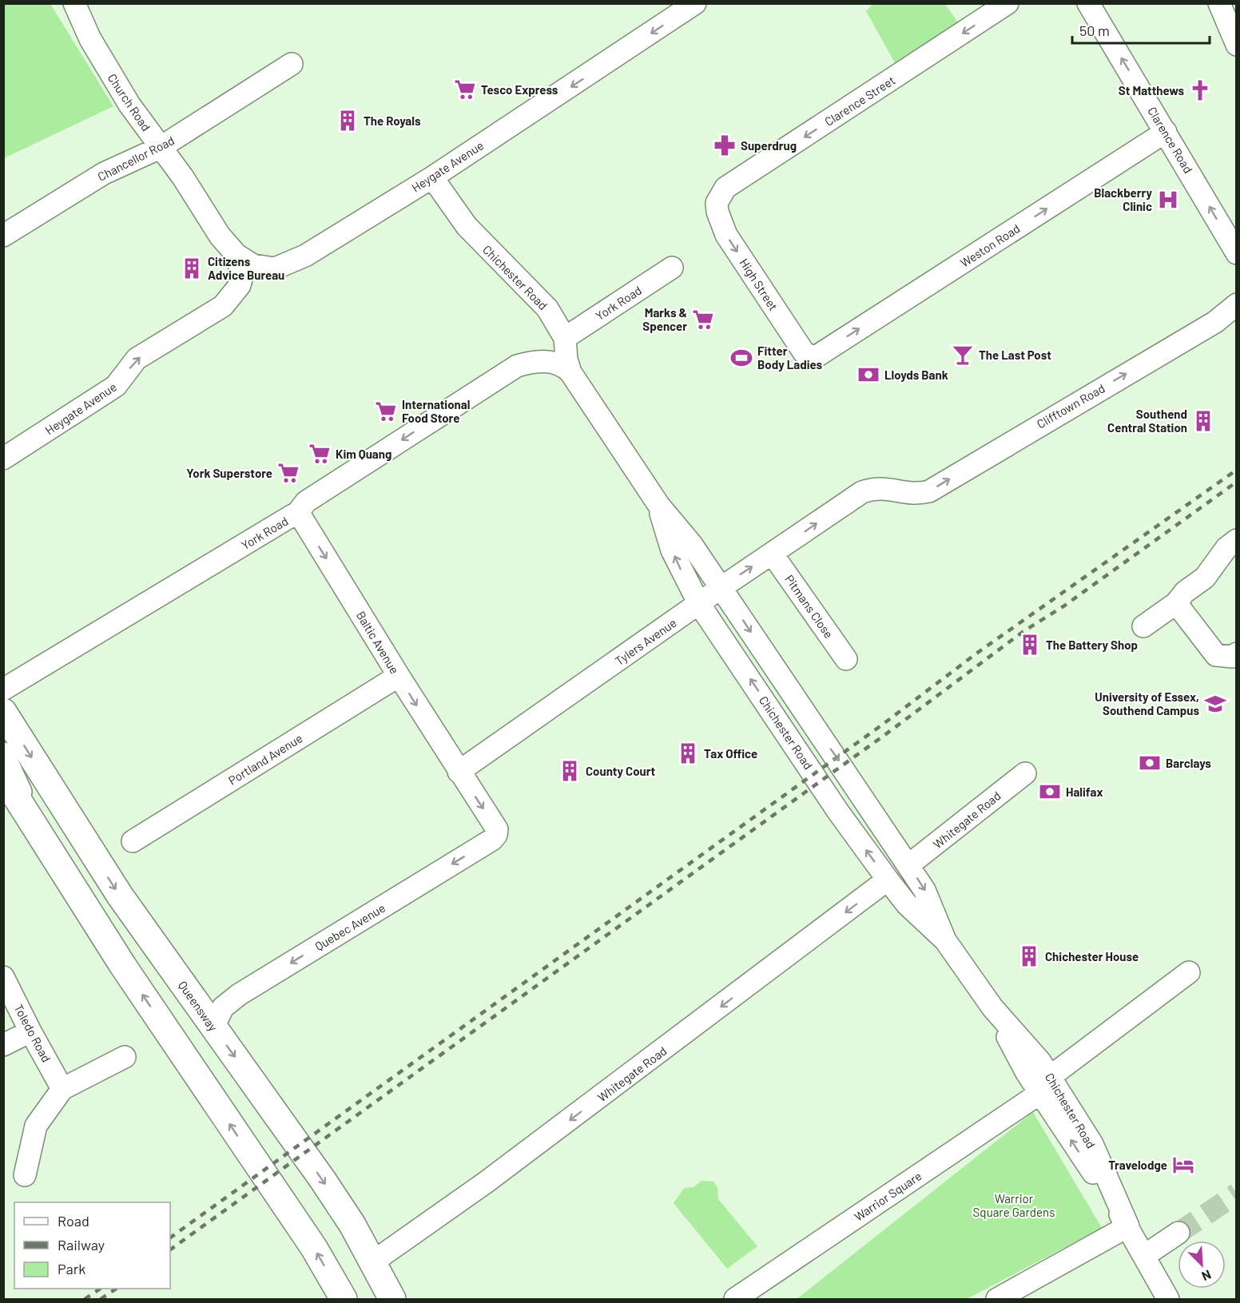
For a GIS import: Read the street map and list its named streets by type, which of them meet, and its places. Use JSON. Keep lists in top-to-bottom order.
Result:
{
  "streets": {
    "main road": ["Queensway"],
    "street": [
      "Clarence Street",
      "Church Road",
      "Clarence Road",
      "Chancellor Road",
      "Heygate Avenue",
      "Weston Road",
      "Chichester Road",
      "High Street",
      "York Road",
      "Clifftown Road",
      "Pitmans Close",
      "Tylers Avenue",
      "Baltic Avenue",
      "Portland Avenue",
      "Whitegate Road",
      "Quebec Avenue",
      "Toledo Road",
      "Warrior Square"
    ]
  },
  "crossings": [
    ["Clarence Street", "High Street"],
    ["Church Road", "Chancellor Road"],
    ["Church Road", "Heygate Avenue"],
    ["Clarence Road", "Weston Road"],
    ["Heygate Avenue", "Chichester Road"],
    ["Weston Road", "High Street"],
    ["Chichester Road", "York Road"],
    ["Chichester Road", "Tylers Avenue"],
    ["Chichester Road", "Whitegate Road"],
    ["Chichester Road", "Warrior Square"],
    ["York Road", "Baltic Avenue"],
    ["Clifftown Road", "Tylers Avenue"],
    ["Pitmans Close", "Tylers Avenue"],
    ["Tylers Avenue", "Baltic Avenue"],
    ["Tylers Avenue", "Quebec Avenue"],
    ["Baltic Avenue", "Portland Avenue"],
    ["Baltic Avenue", "Quebec Avenue"],
    ["Whitegate Road", "Queensway"],
    ["Quebec Avenue", "Queensway"]
  ],
  "one_way": [
    "Clarence Street",
    "Clarence Road",
    "Weston Road",
    "High Street",
    "York Road",
    "Clifftown Road",
    "Tylers Avenue",
    "Baltic Avenue",
    "Whitegate Road",
    "Quebec Avenue"
  ],
  "parks": ["Warrior Square Gardens"],
  "places": {
    "supermarket": [
      "Tesco Express",
      "Marks & Spencer",
      "International Food Store",
      "Kim Quang",
      "York Superstore"
    ],
    "church": ["St Matthews"],
    "building": [
      "The Royals",
      "Citizens Advice Bureau",
      "Southend Central Station",
      "The Battery Shop",
      "Tax Office",
      "County Court",
      "Chichester House"
    ],
    "pharmacy": ["Superdrug"],
    "hospital": ["Blackberry Clinic"],
    "bar": ["The Last Post"],
    "sports": ["Fitter Body Ladies"],
    "bank": ["Lloyds Bank", "Barclays", "Halifax"],
    "school or university": ["University of Essex, Southend Campus"],
    "hotel": ["Travelodge"]
  },
  "legend": ["Road", "Railway", "Park"],
  "scale_bar": "50 m",
  "north": "bottom right"
}
